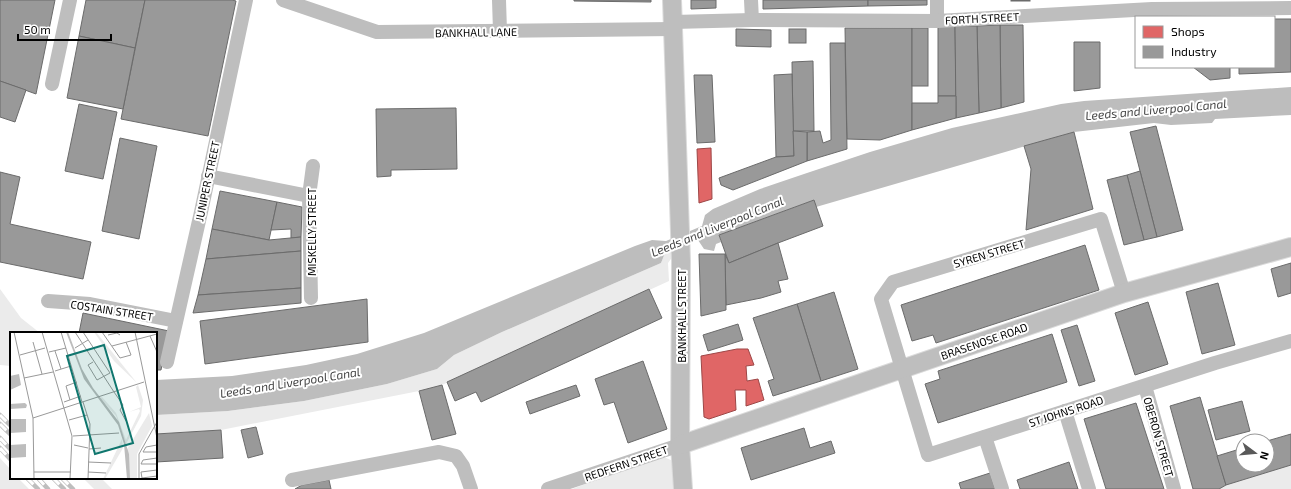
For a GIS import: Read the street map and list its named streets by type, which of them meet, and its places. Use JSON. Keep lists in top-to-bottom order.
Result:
{
  "streets": {
    "main road": ["BANKHALL STREET", "BRASENOSE ROAD"],
    "street": [
      "FORTH STREET",
      "BANKHALL LANE",
      "JUNIPER STREET",
      "MISKELLY STREET",
      "SYREN STREET",
      "COSTAIN STREET",
      "ST JOHNS ROAD",
      "OBERON STREET",
      "REDFERN STREET"
    ]
  },
  "crossings": [
    ["FORTH STREET", "BANKHALL LANE"],
    ["FORTH STREET", "BANKHALL STREET"],
    ["BANKHALL LANE", "BANKHALL STREET"],
    ["JUNIPER STREET", "COSTAIN STREET"],
    ["SYREN STREET", "BRASENOSE ROAD"],
    ["SYREN STREET", "ST JOHNS ROAD"],
    ["BANKHALL STREET", "BRASENOSE ROAD"],
    ["BANKHALL STREET", "REDFERN STREET"],
    ["BRASENOSE ROAD", "ST JOHNS ROAD"],
    ["BRASENOSE ROAD", "REDFERN STREET"],
    ["ST JOHNS ROAD", "OBERON STREET"]
  ],
  "water": ["Leeds and Liverpool Canal"],
  "legend": ["Shops", "Industry"],
  "scale_bar": "50 m",
  "north": "right"
}
